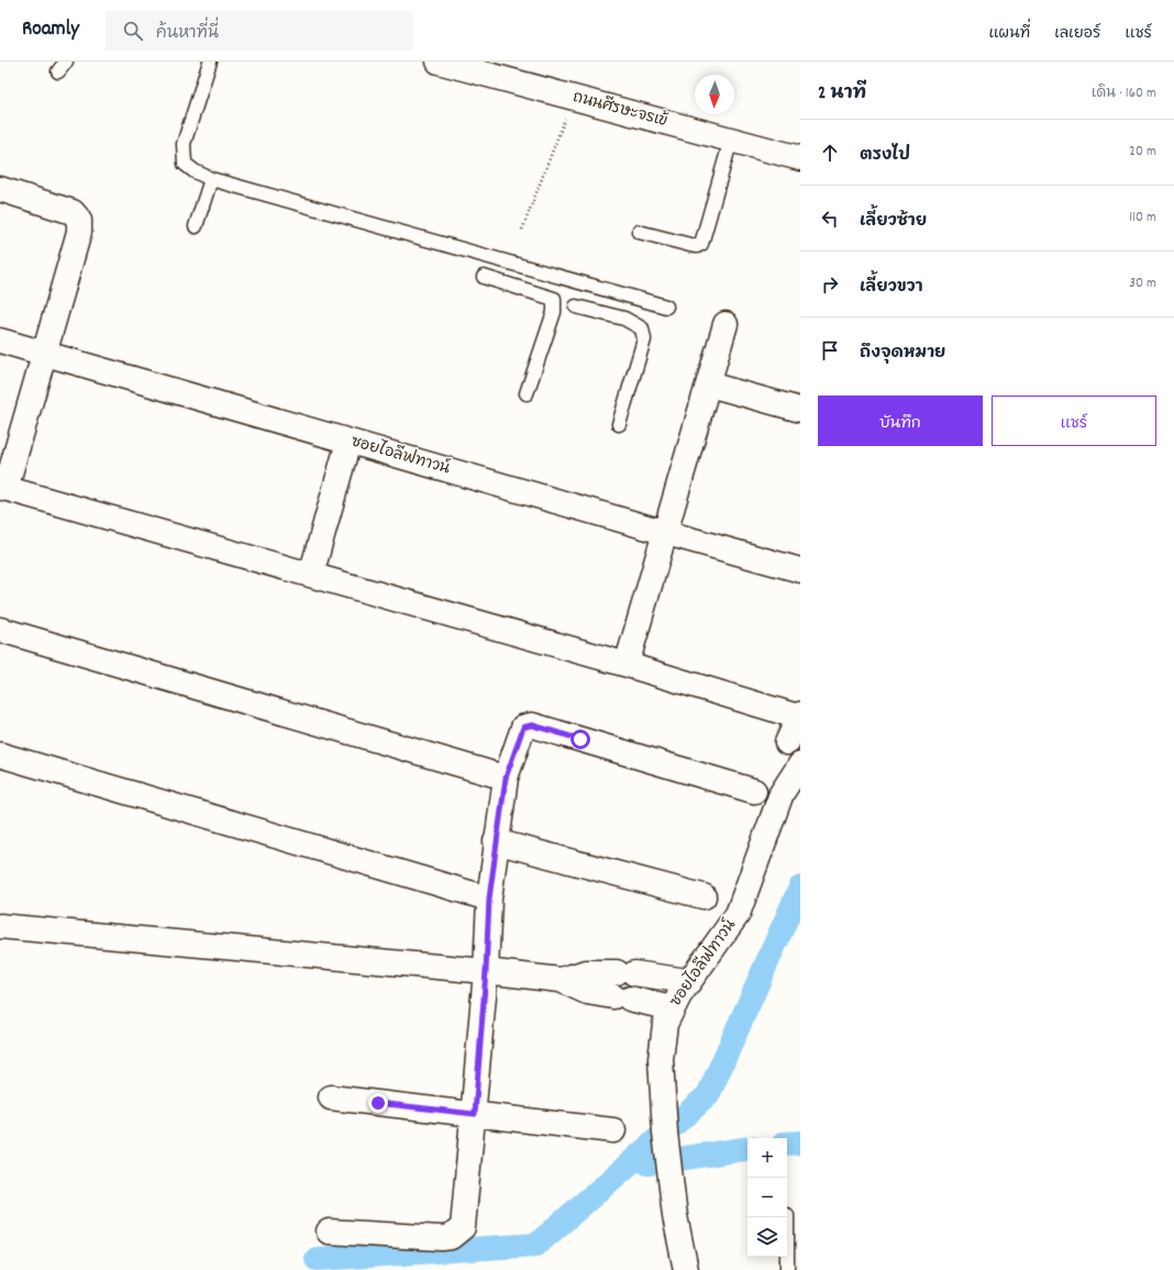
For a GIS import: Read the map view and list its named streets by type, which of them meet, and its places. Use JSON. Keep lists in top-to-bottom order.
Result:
{
  "streets": {
    "street": ["ถนนศีรษะจรเข้", "ซอยไอลีฟทาวน์"]
  },
  "north": "bottom",
  "page": {
    "header": "Roamly",
    "search": "ค้นหาที่นี่",
    "nav": ["แผนที่", "เลเยอร์", "แชร์"],
    "heading": ["2 นาที", "เดิน · 160 m"],
    "list": [
      ["ตรงไป", "20 m"],
      ["เลี้ยวซ้าย", "110 m"],
      ["เลี้ยวขวา", "30 m"],
      "ถึงจุดหมาย"
    ],
    "buttons": ["บันทึก", "แชร์"],
    "map_buttons": ["+", "−"]
  }
}
